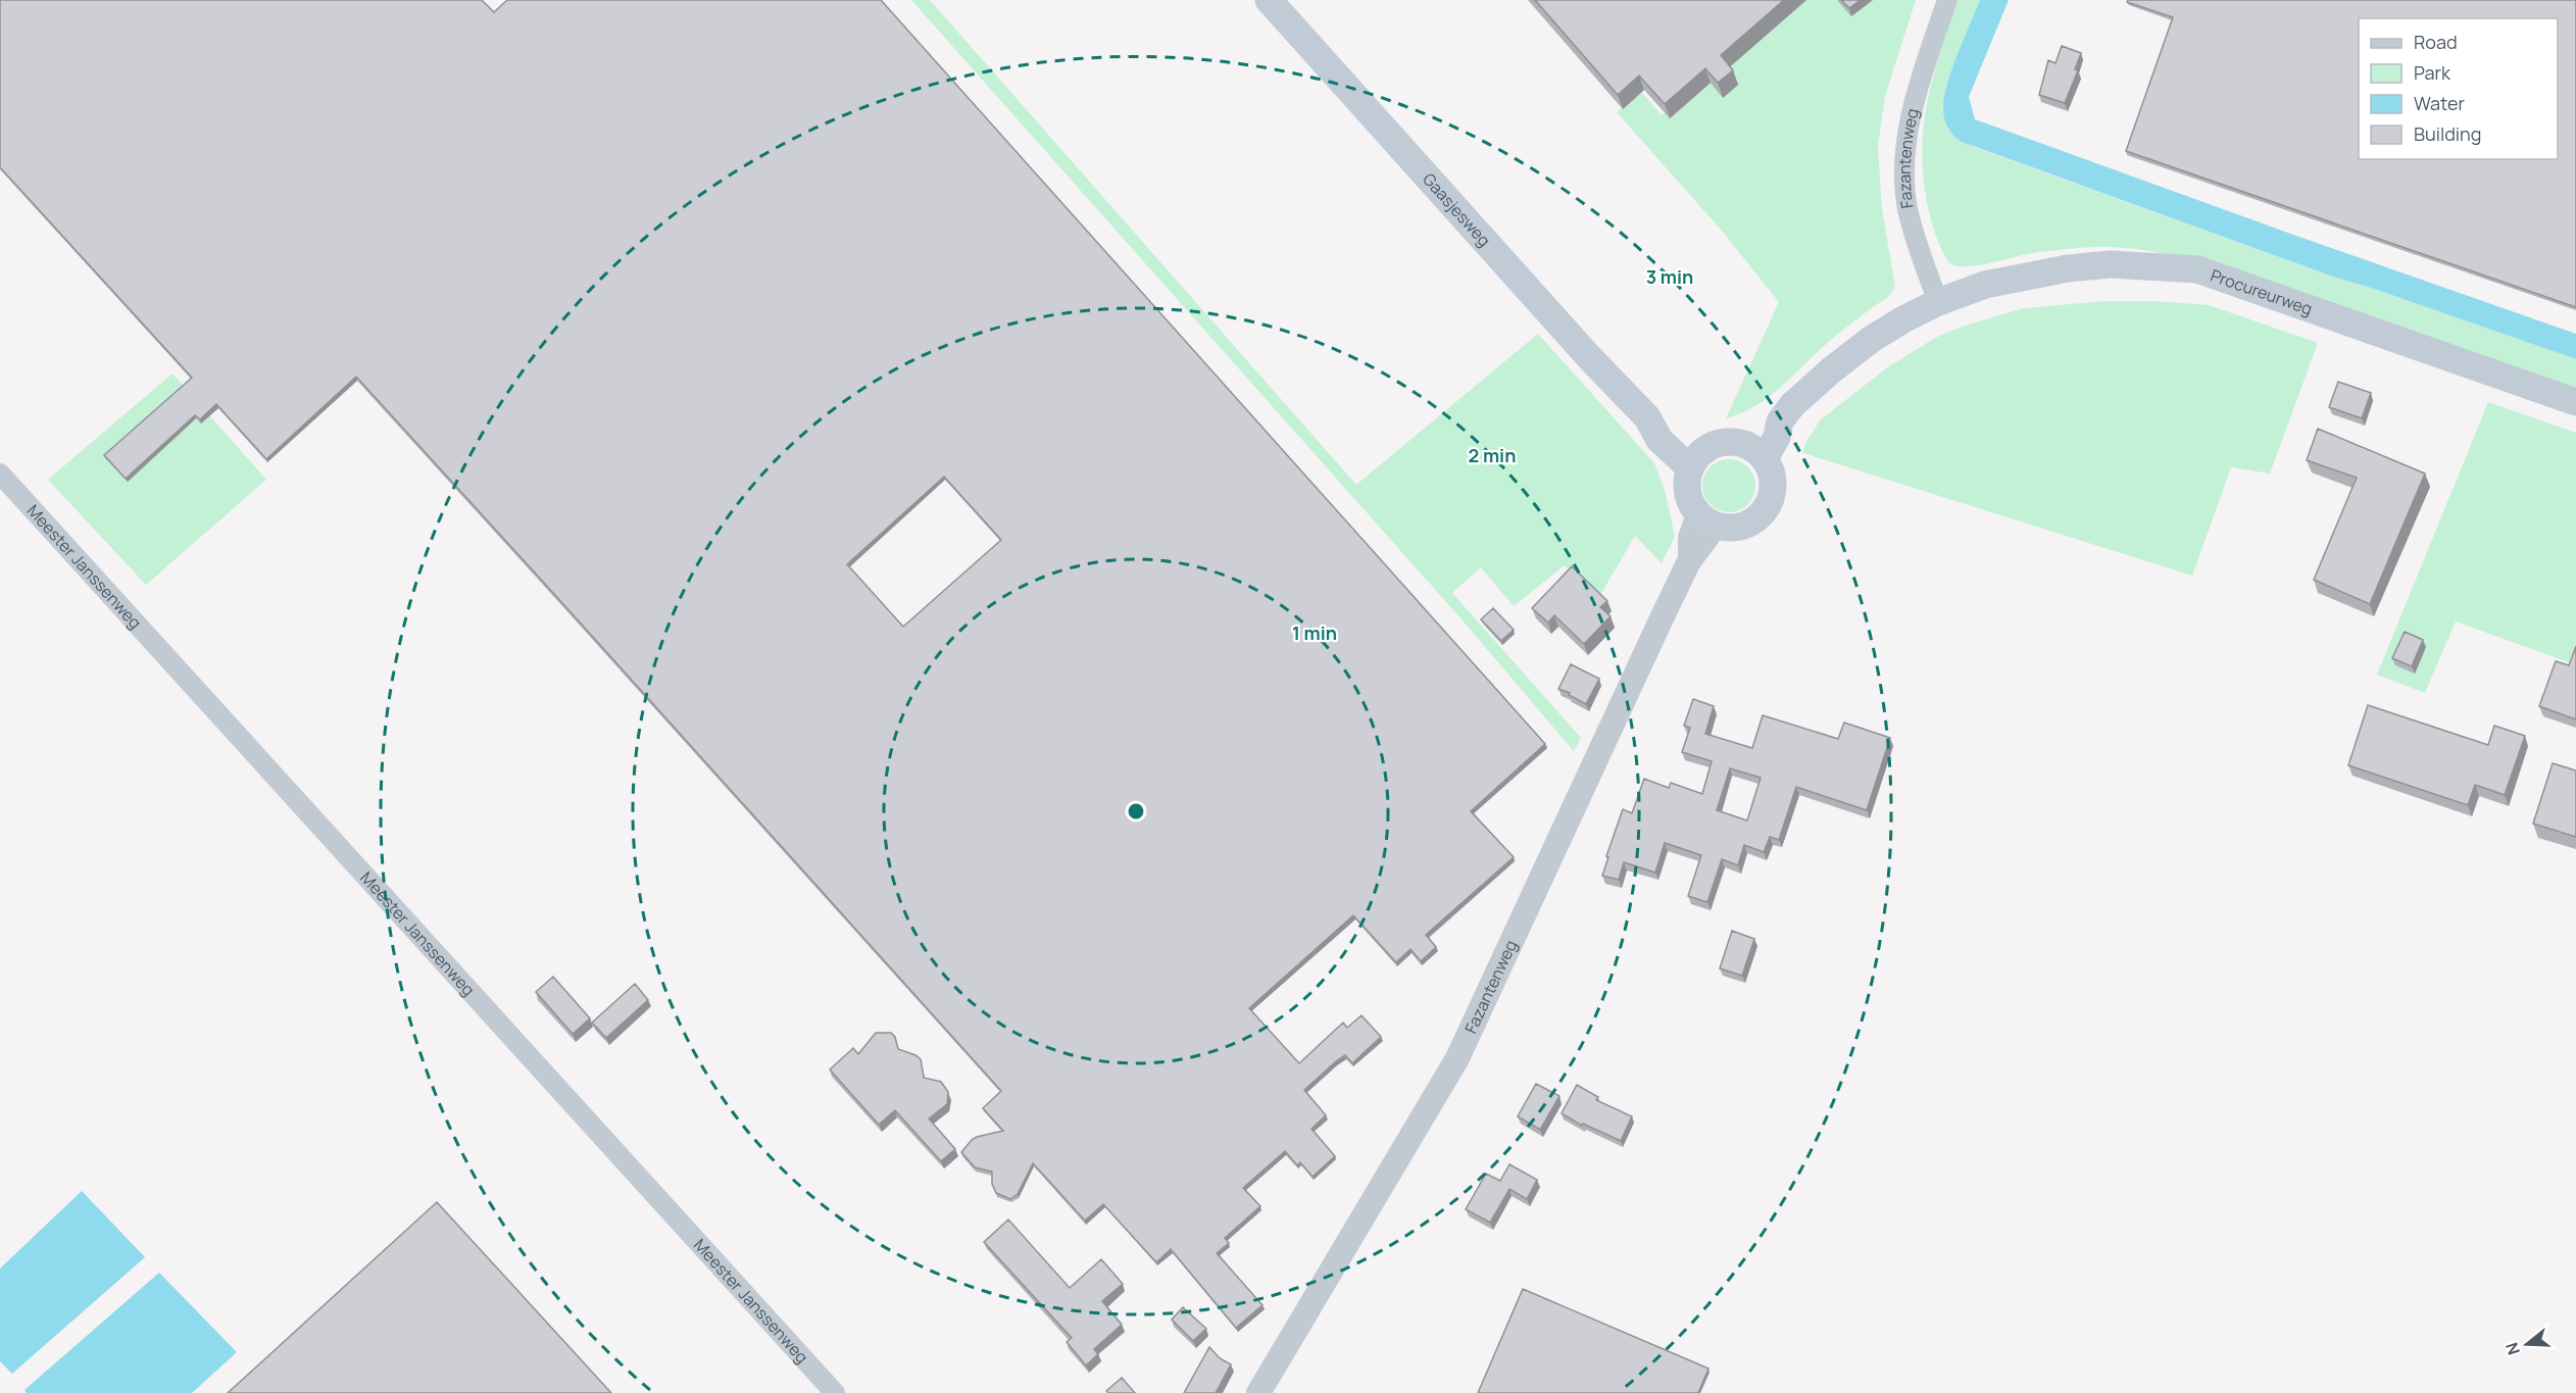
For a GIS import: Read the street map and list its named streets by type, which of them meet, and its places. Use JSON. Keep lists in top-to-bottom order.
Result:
{
  "streets": {
    "main road": ["Gaasjesweg", "Procureurweg"],
    "street": ["Fazantenweg", "Meester Janssenweg"]
  },
  "crossings": [
    ["Fazantenweg", "Gaasjesweg"],
    ["Fazantenweg", "Procureurweg"]
  ],
  "legend": [
    "Road",
    "Park",
    "Water",
    "Building"
  ],
  "north": "left",
  "rings": ["3 min", "2 min", "1 min"]
}
